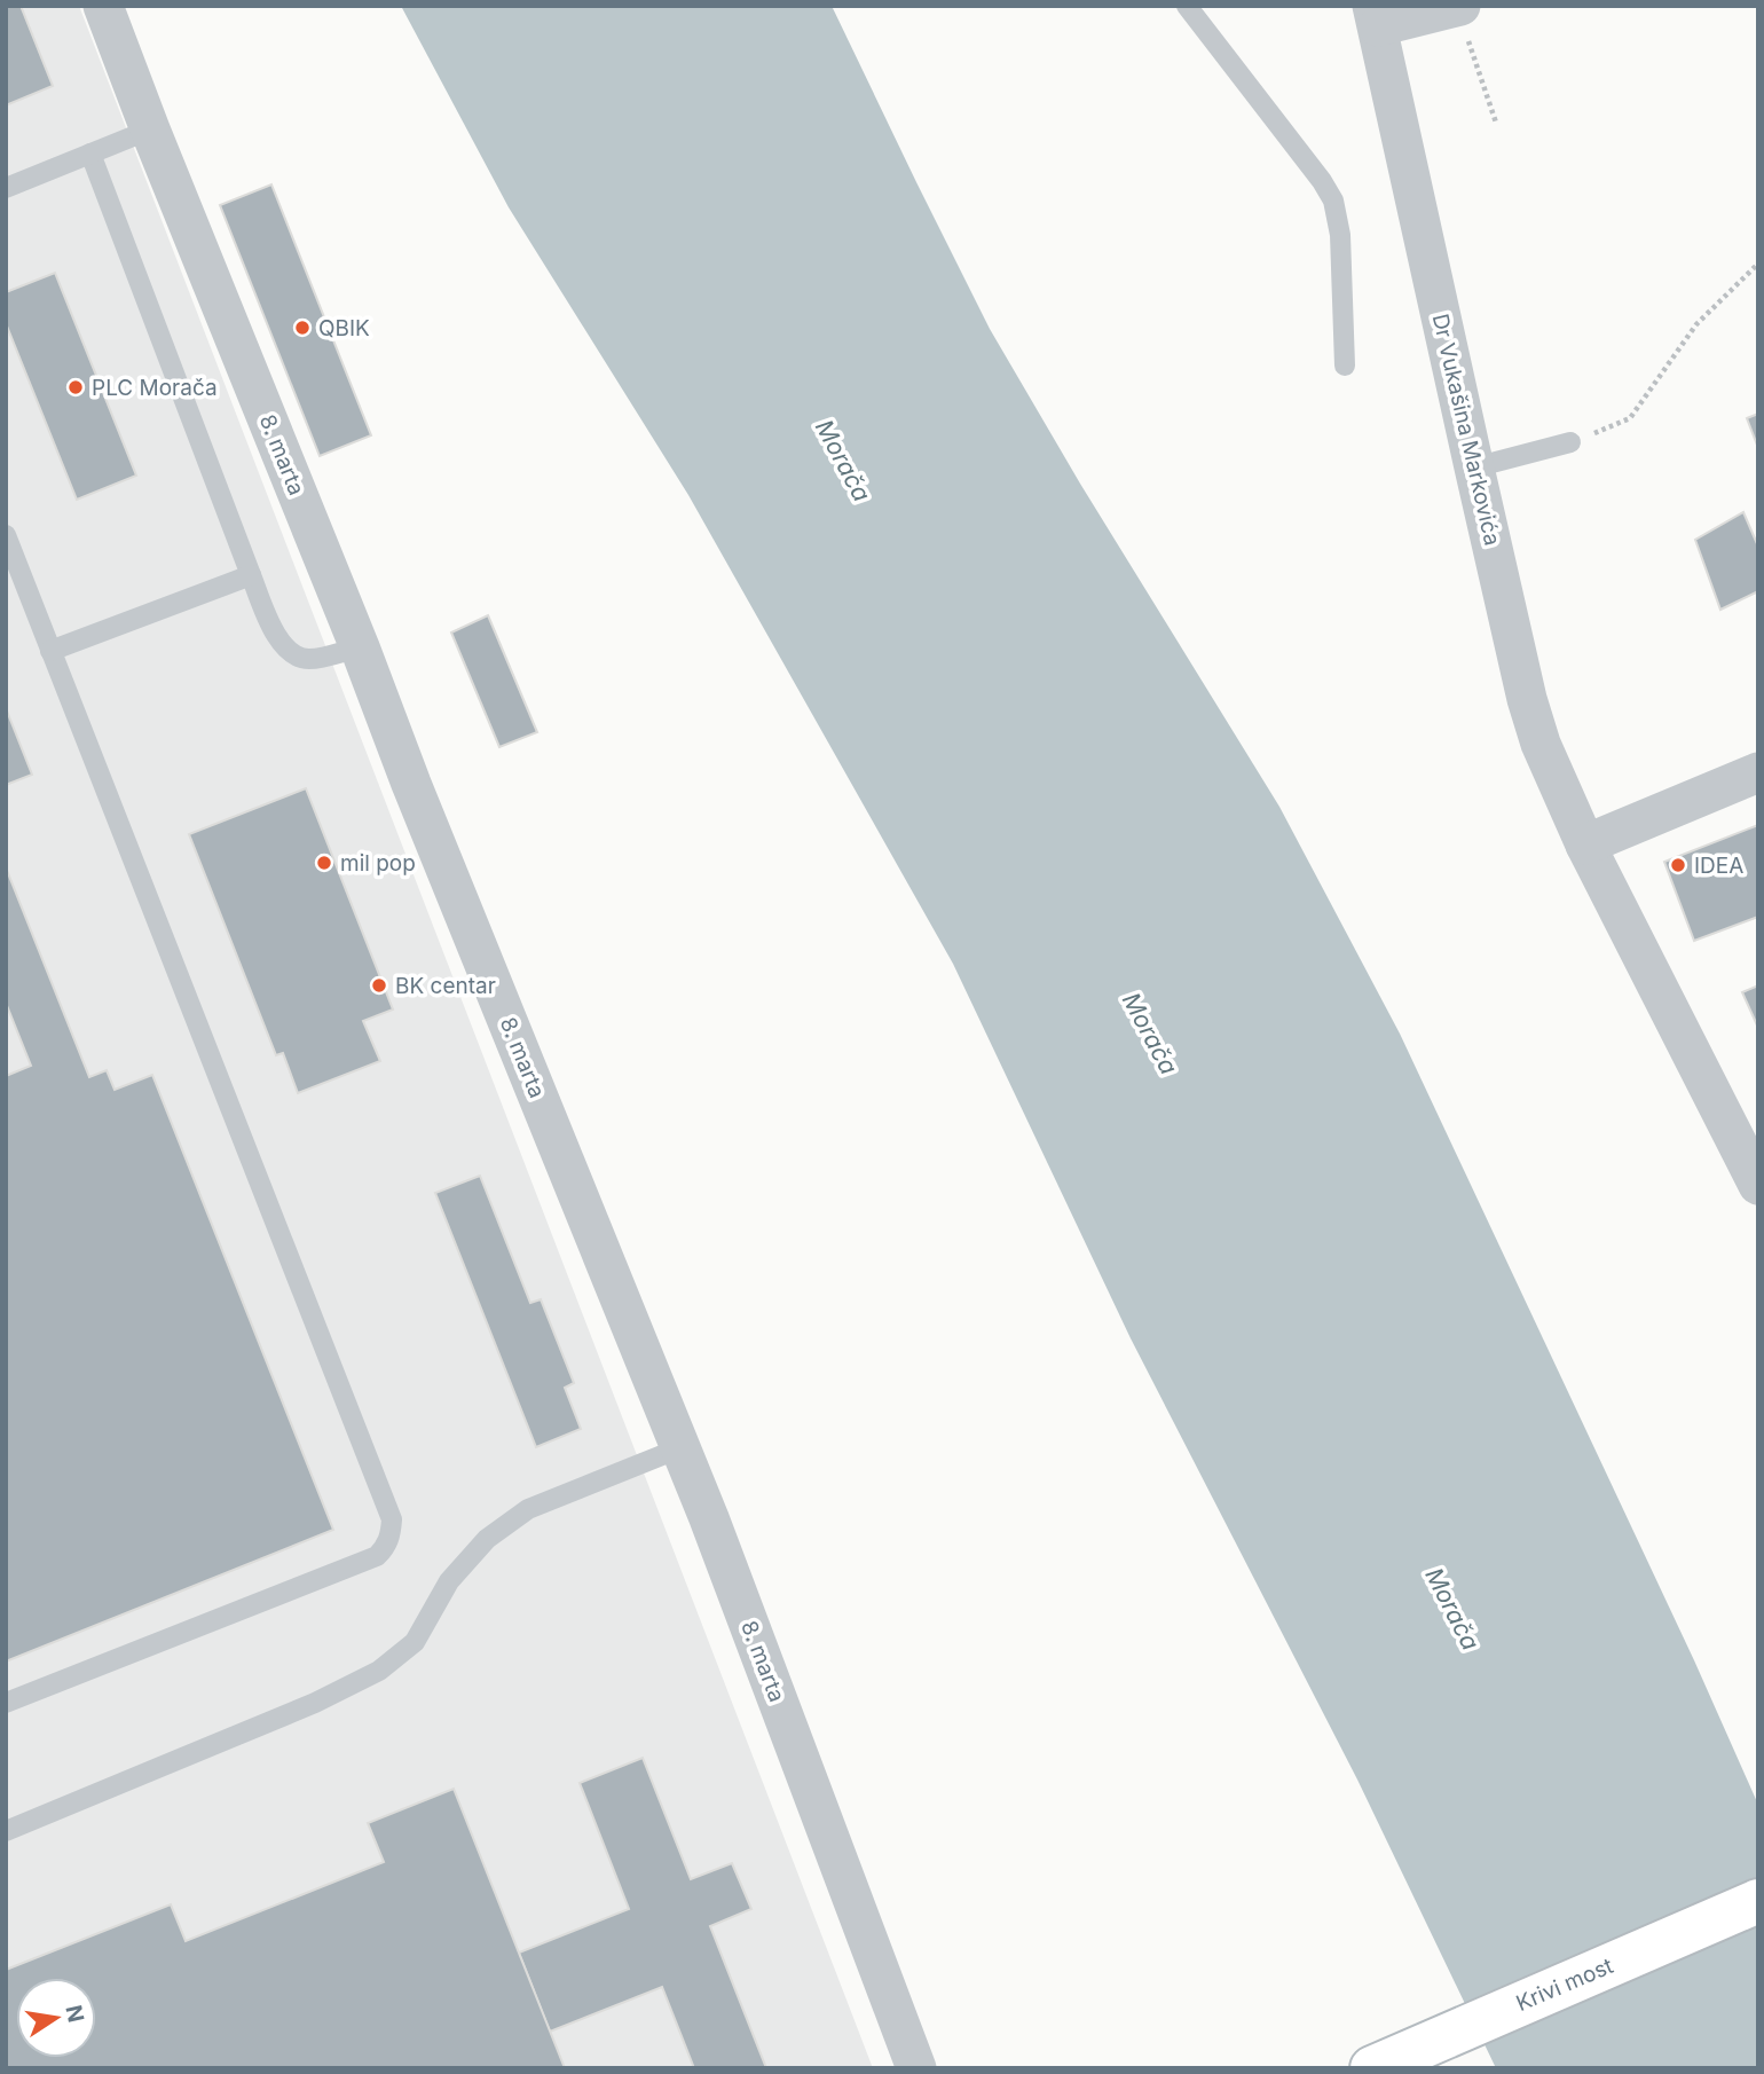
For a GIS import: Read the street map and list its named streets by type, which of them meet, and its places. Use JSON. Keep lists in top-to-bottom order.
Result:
{
  "streets": {
    "street": ["Dr Vukašina Markovića", "8. marta", "Krivi most"]
  },
  "water": ["Morača"],
  "places": [
    "QBIK",
    "PLC Morača",
    "mil pop",
    "IDEA",
    "BK centar"
  ],
  "north": "right"
}
